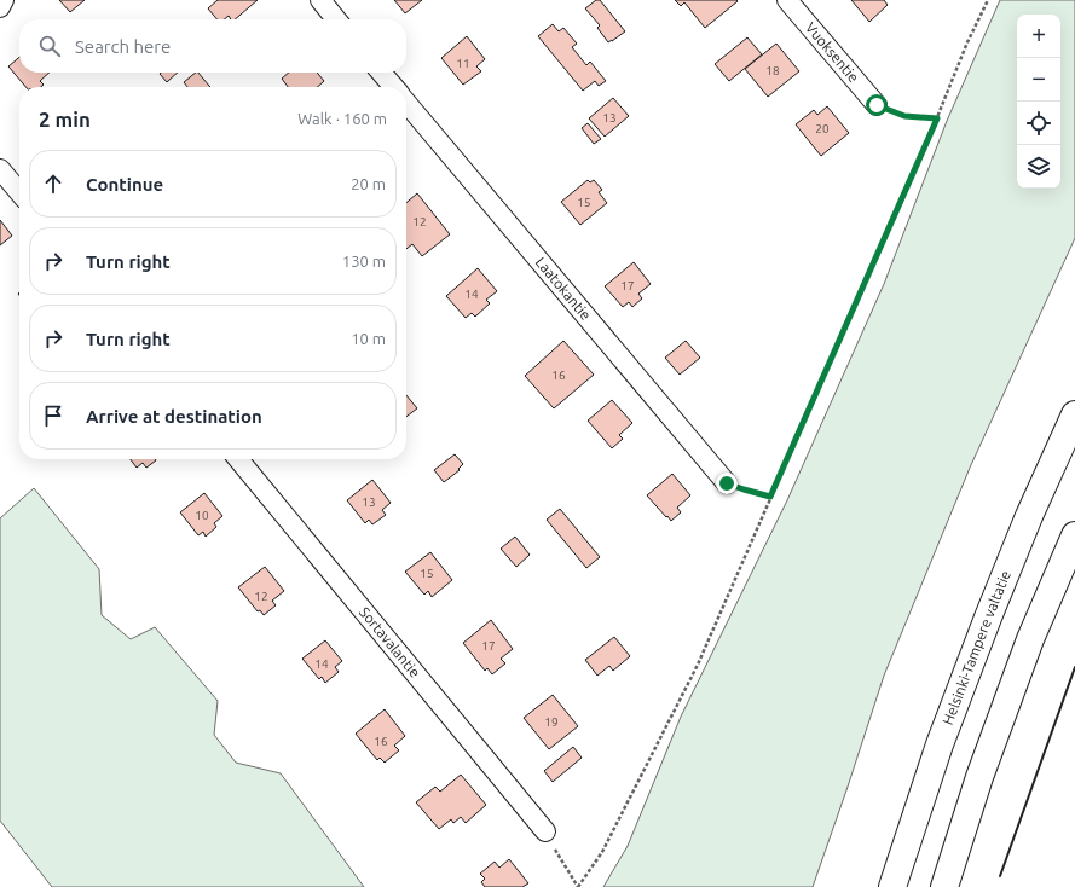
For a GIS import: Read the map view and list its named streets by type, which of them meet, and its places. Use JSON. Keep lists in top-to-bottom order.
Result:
{
  "streets": {
    "highway": ["Helsinki-Tampere valtatie"],
    "street": ["Vuoksentie", "Laatokantie", "Sortavalantie"]
  },
  "house_numbers": [
    "11",
    "18",
    "13",
    "20",
    "15",
    "12",
    "17",
    "14",
    "16",
    "13",
    "10",
    "15",
    "12",
    "17",
    "14",
    "19",
    "16"
  ],
  "page": {
    "map_buttons": ["+", "−"],
    "search": "Search here",
    "heading": ["2 min", "Walk · 160 m"],
    "list": [
      ["Continue", "20 m"],
      ["Turn right", "130 m"],
      ["Turn right", "10 m"],
      "Arrive at destination"
    ]
  }
}
